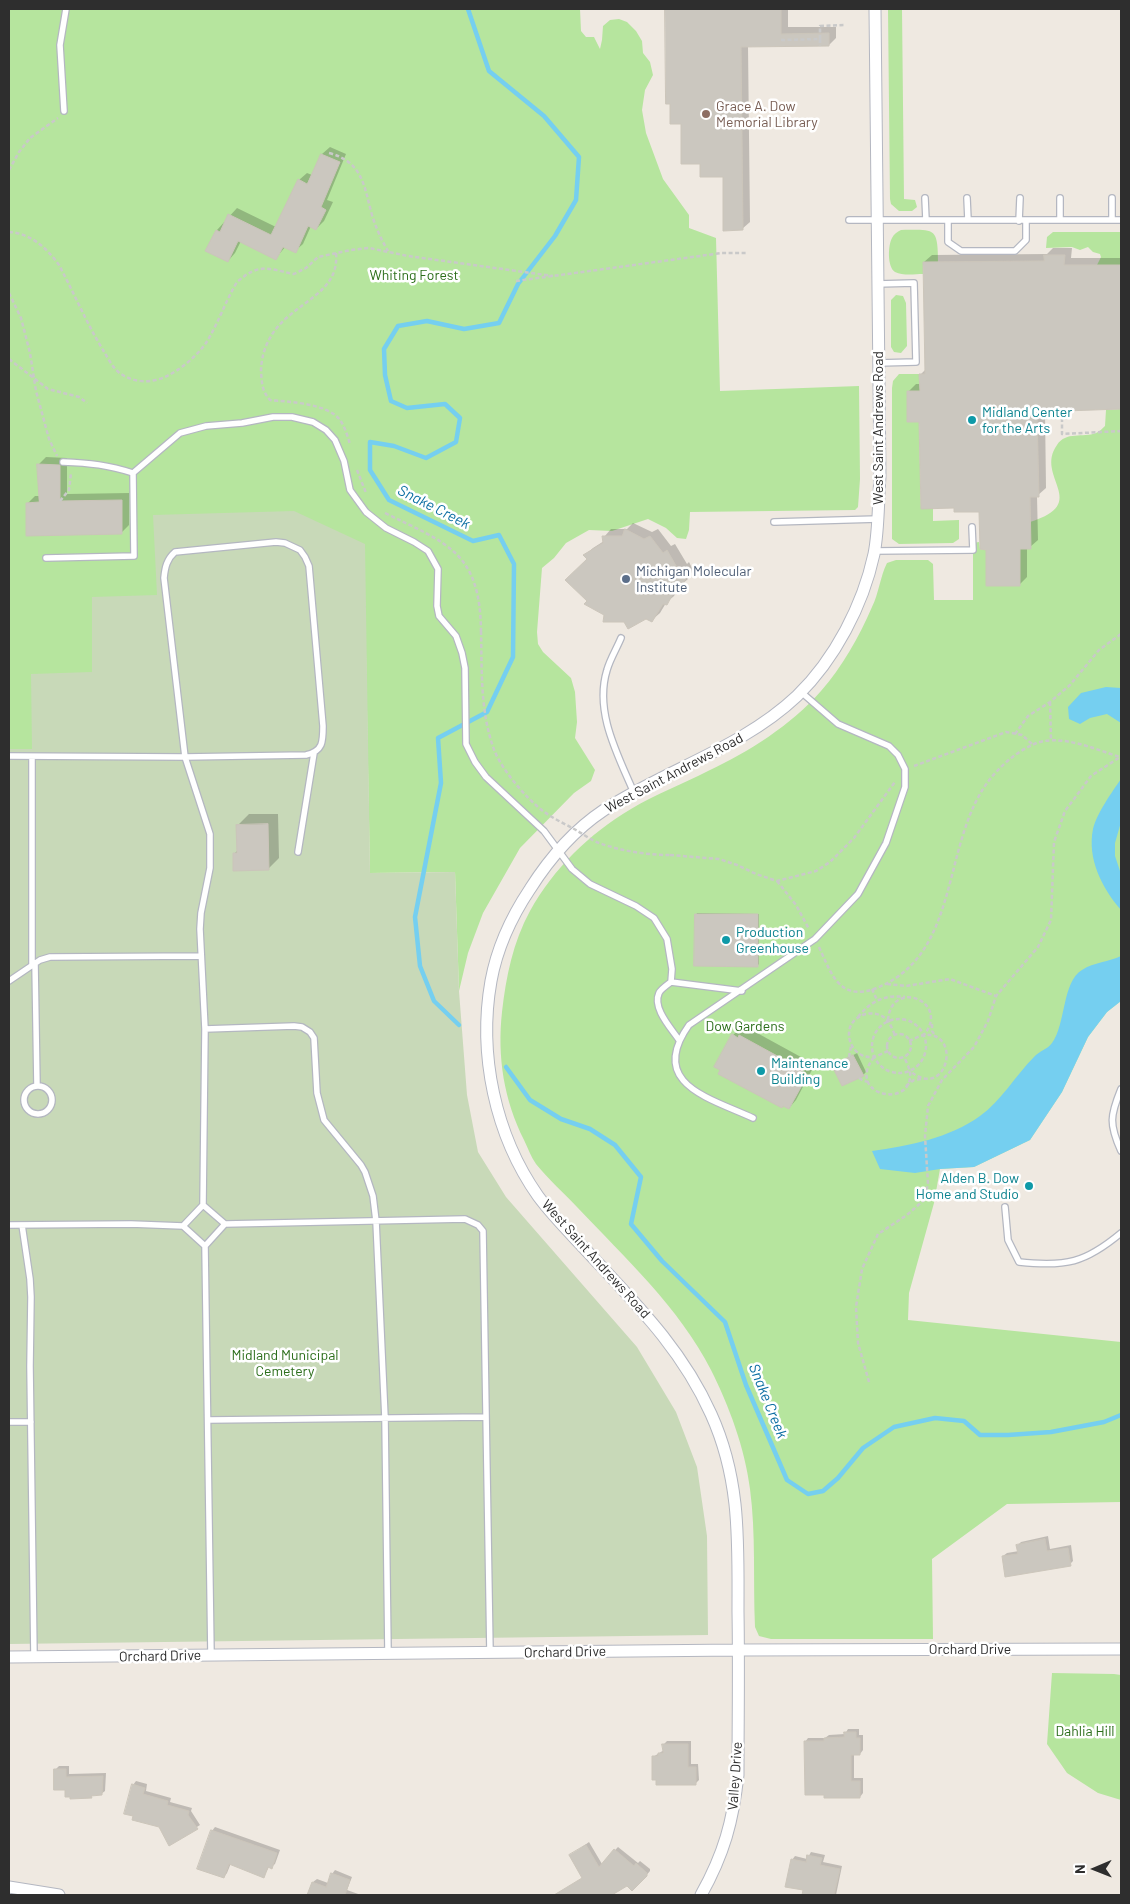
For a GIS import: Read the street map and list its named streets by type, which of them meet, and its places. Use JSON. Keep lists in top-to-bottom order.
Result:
{
  "streets": {
    "street": ["West Saint Andrews Road", "Orchard Drive", "Valley Drive"]
  },
  "crossings": [
    ["West Saint Andrews Road", "Orchard Drive"],
    ["West Saint Andrews Road", "Valley Drive"],
    ["Orchard Drive", "Valley Drive"]
  ],
  "water": ["Snake Creek"],
  "parks": [
    "Whiting Forest",
    "Dow Gardens",
    "Midland Municipal Cemetery",
    "Dahlia Hill"
  ],
  "places": [
    "Grace A. Dow Memorial Library",
    "Midland Center for the Arts",
    "Michigan Molecular Institute",
    "Production Greenhouse",
    "Maintenance Building",
    "Alden B. Dow Home and Studio"
  ],
  "north": "left"
}
